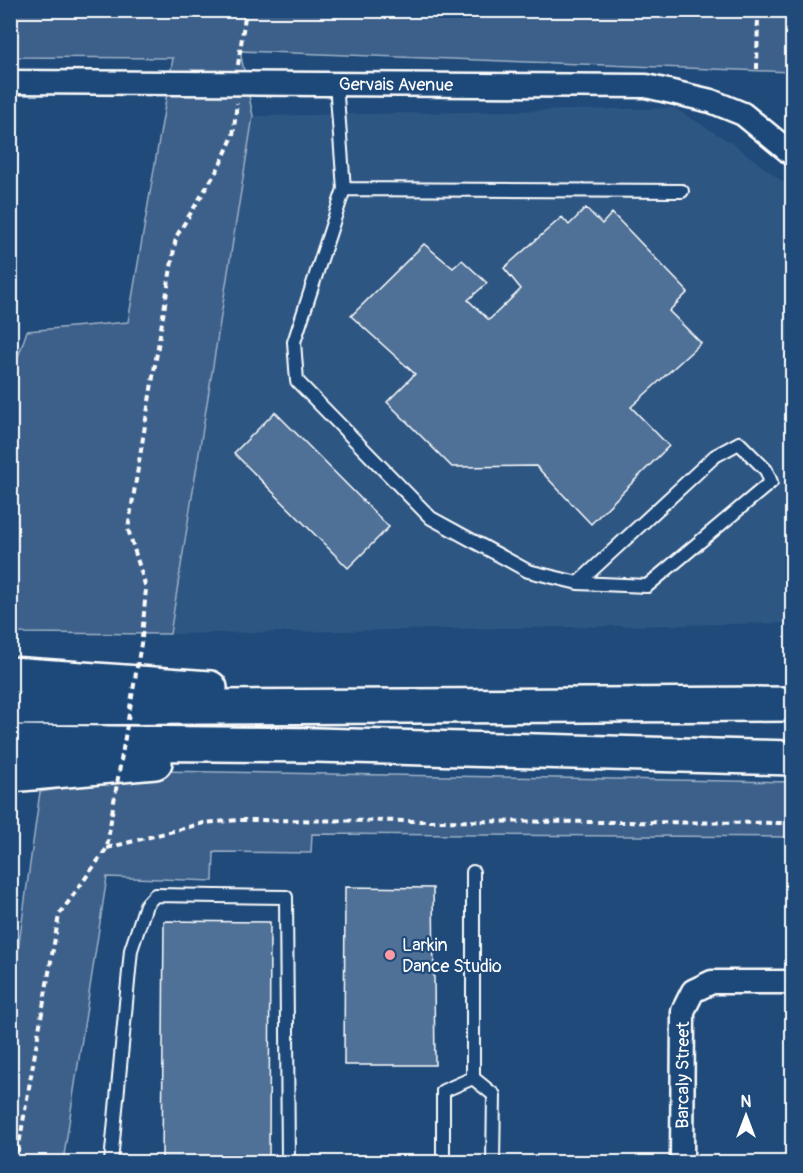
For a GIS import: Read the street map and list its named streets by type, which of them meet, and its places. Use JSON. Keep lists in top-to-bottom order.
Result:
{
  "streets": {
    "street": ["Gervais Avenue", "Barcaly Street"]
  },
  "places": ["Larkin Dance Studio"],
  "north": "top"
}
